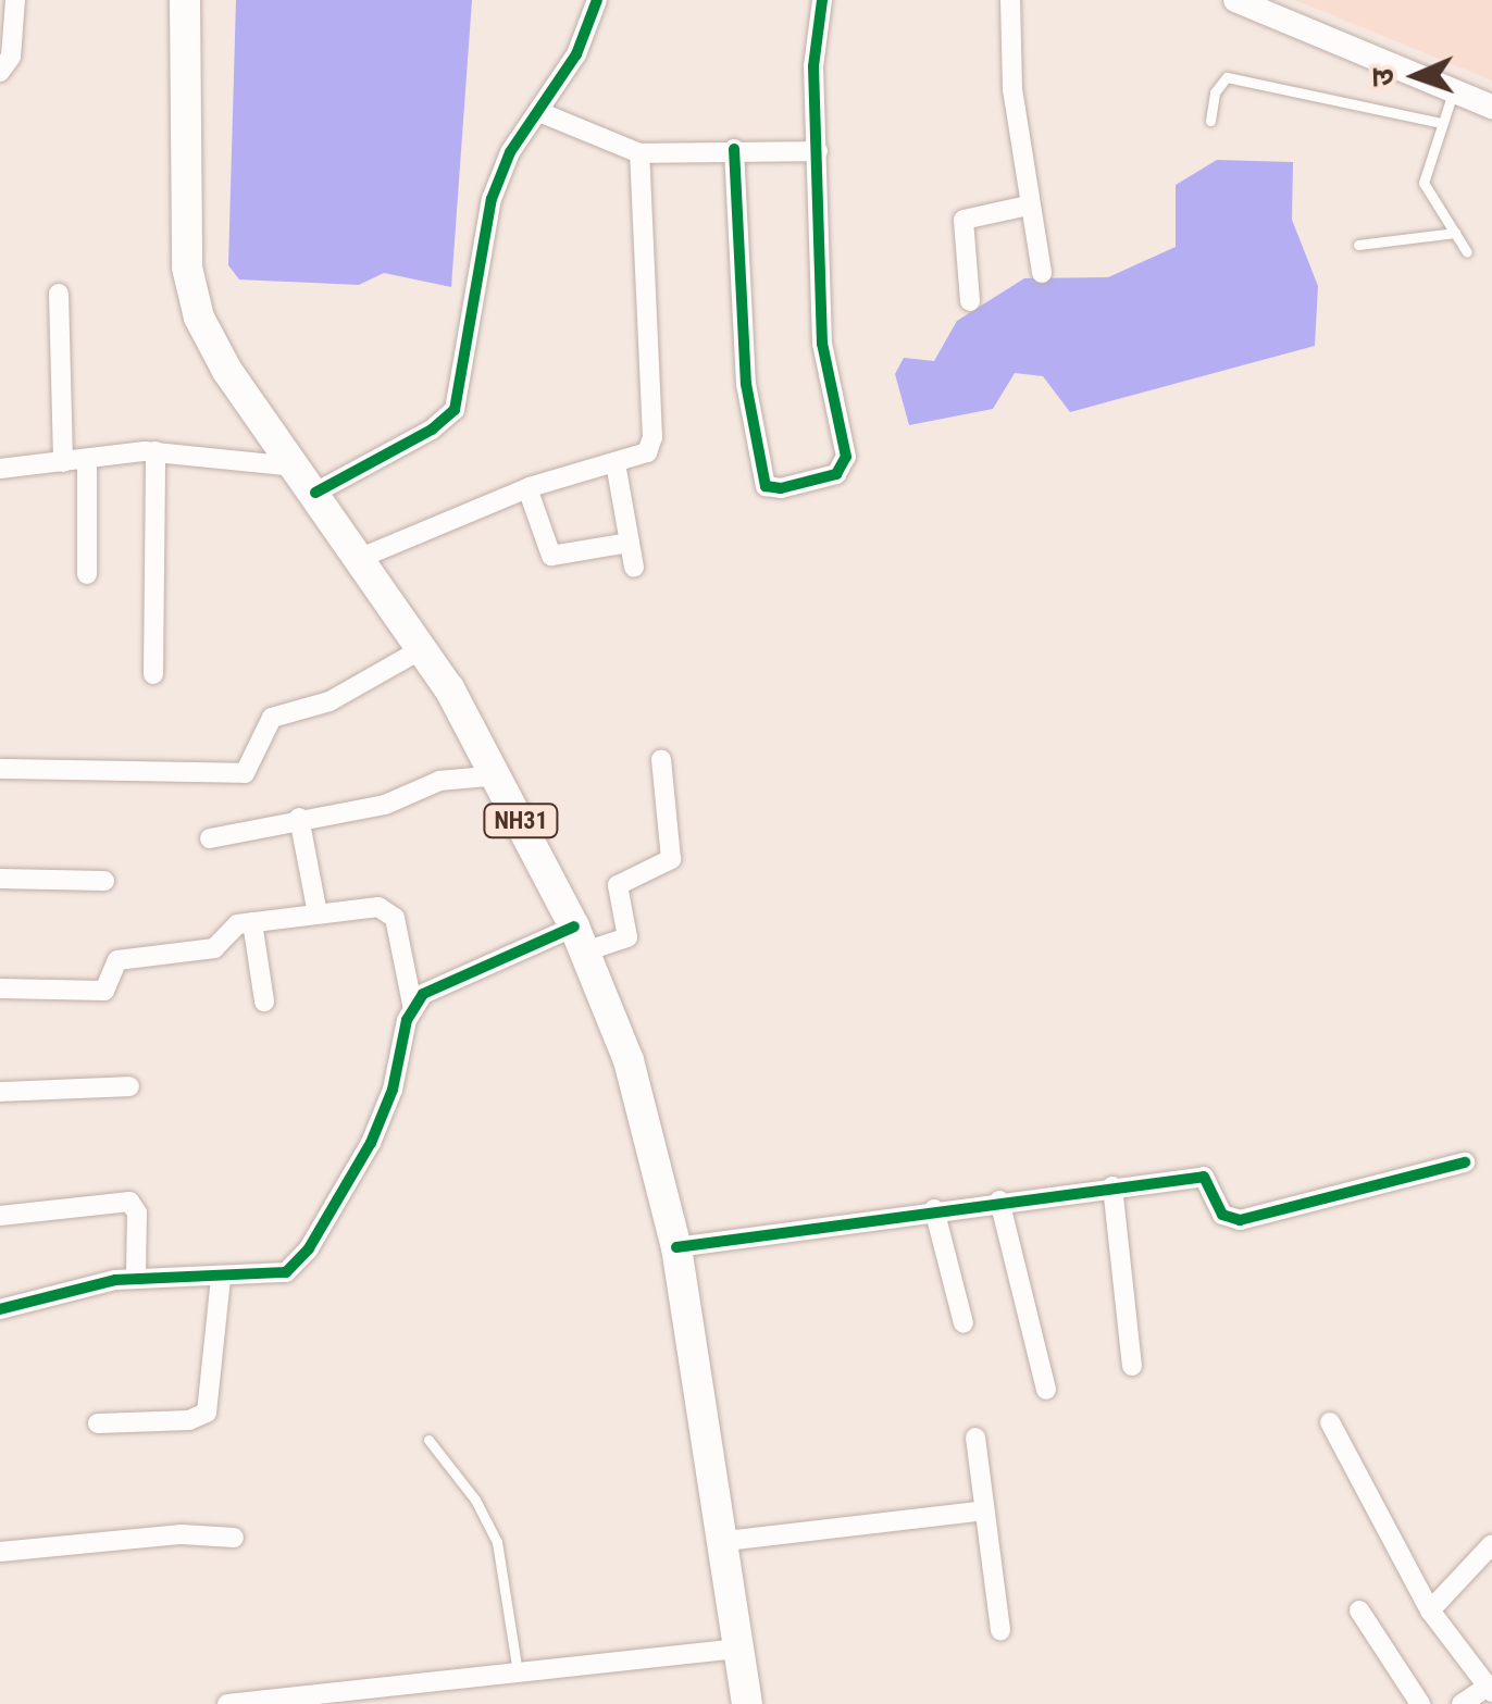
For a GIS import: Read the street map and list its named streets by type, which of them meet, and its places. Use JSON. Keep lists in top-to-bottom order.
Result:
{
  "streets": {
    "highway": ["NH31"]
  },
  "north": "left"
}
